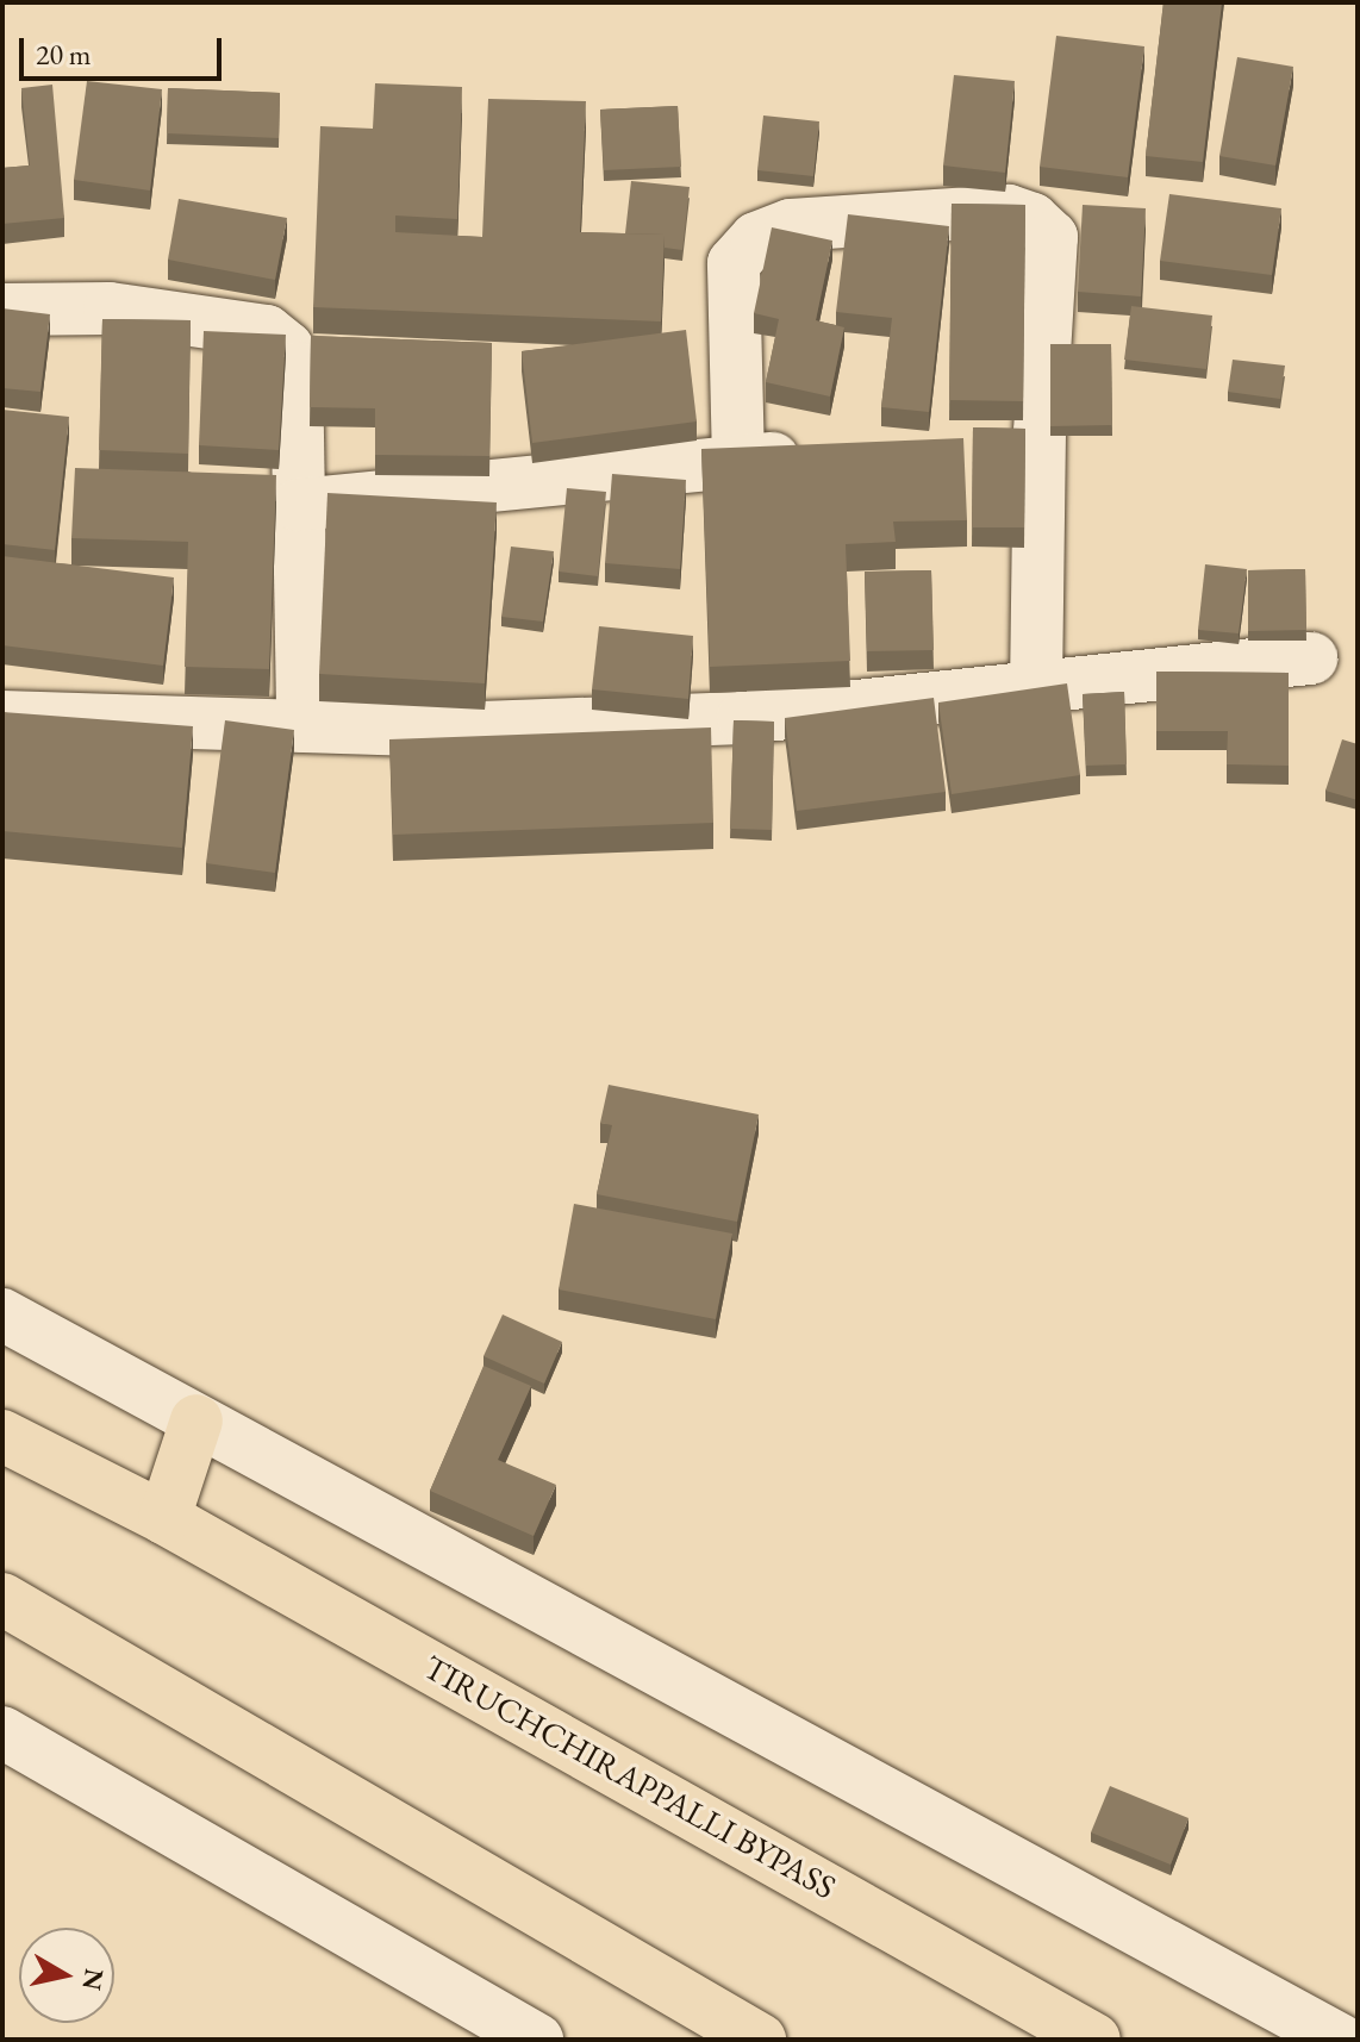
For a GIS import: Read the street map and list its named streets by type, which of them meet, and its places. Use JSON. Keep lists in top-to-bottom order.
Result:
{
  "streets": {
    "highway": ["TIRUCHCHIRAPPALLI BYPASS"]
  },
  "scale_bar": "20 m",
  "north": "right"
}
